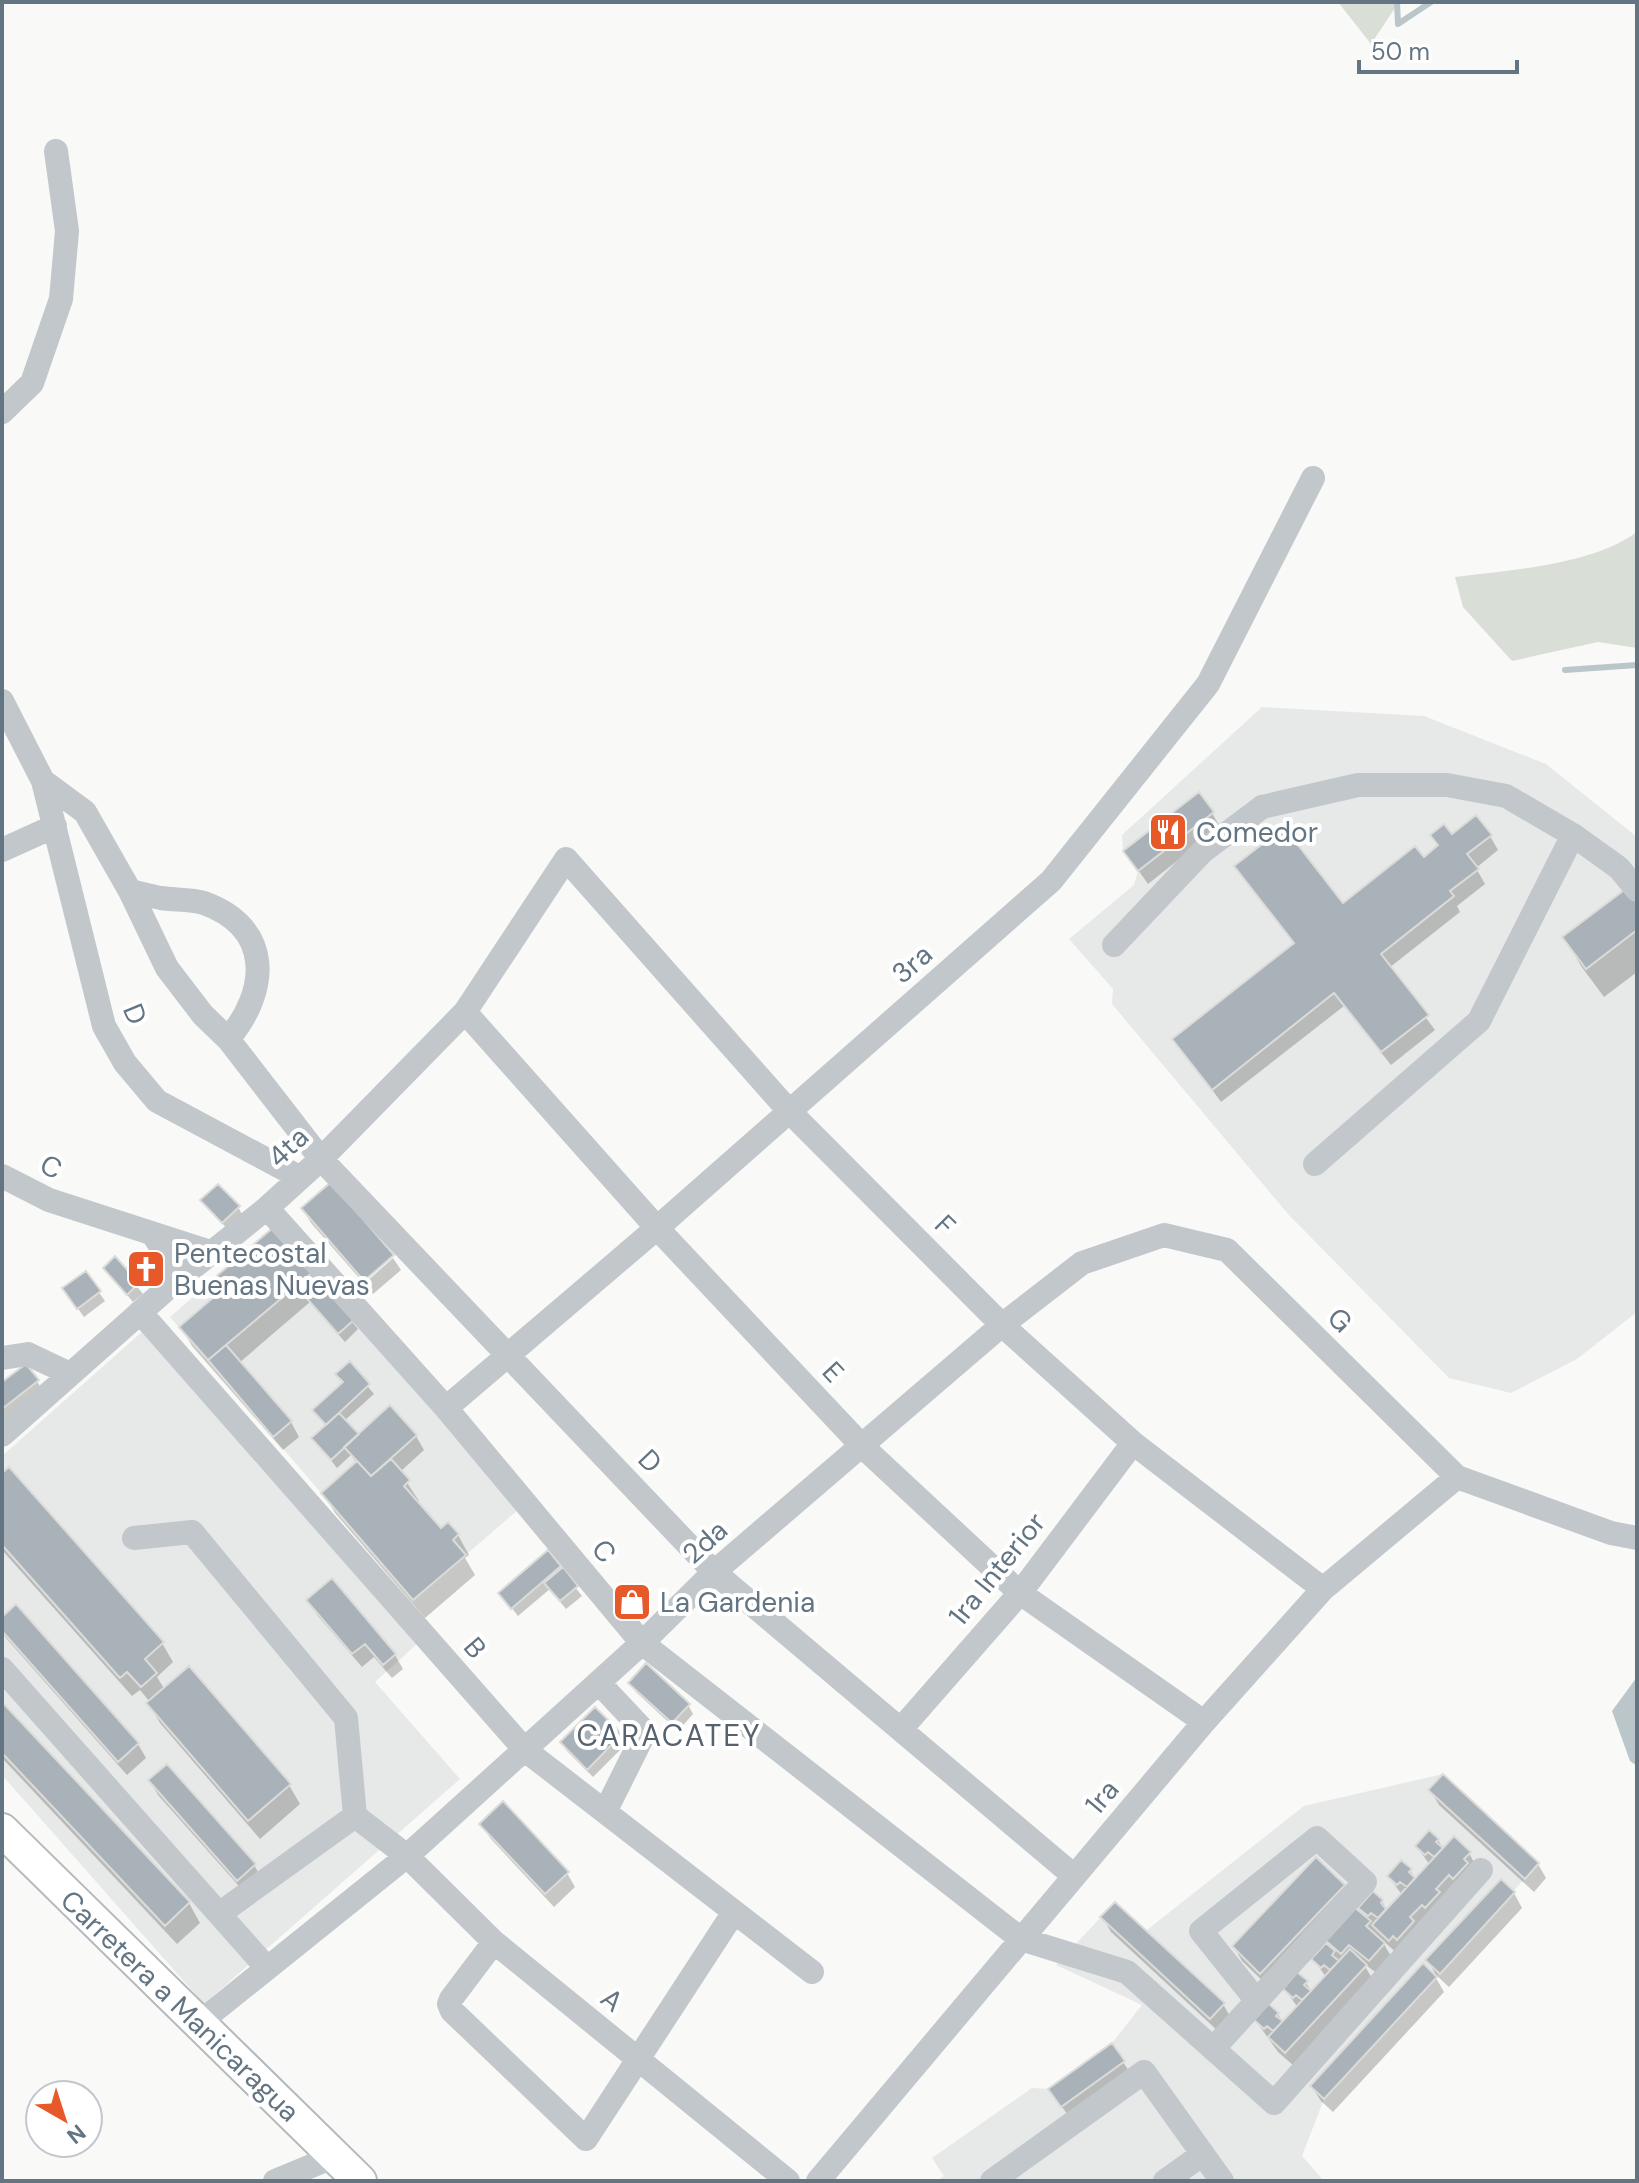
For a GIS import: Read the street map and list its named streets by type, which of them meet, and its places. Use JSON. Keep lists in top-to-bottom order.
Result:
{
  "streets": {
    "main road": ["Carretera a Manicaragua"],
    "street": [
      "3ra",
      "D",
      "4ta",
      "C",
      "F",
      "G",
      "E",
      "2da",
      "1ra Interior",
      "B",
      "1ra",
      "A"
    ]
  },
  "crossings": [
    ["3ra", "D"],
    ["3ra", "C"],
    ["3ra", "F"],
    ["3ra", "E"],
    ["D", "4ta"],
    ["D", "2da"],
    ["D", "1ra Interior"],
    ["D", "1ra"],
    ["4ta", "C"],
    ["4ta", "F"],
    ["4ta", "E"],
    ["4ta", "B"],
    ["C", "2da"],
    ["C", "1ra"],
    ["F", "2da"],
    ["F", "1ra Interior"],
    ["F", "1ra"],
    ["G", "2da"],
    ["G", "1ra"],
    ["E", "2da"],
    ["E", "1ra Interior"],
    ["E", "1ra"],
    ["2da", "B"],
    ["2da", "A"],
    ["2da", "Carretera a Manicaragua"]
  ],
  "districts": ["CARACATEY"],
  "places": {
    "restaurant": ["Comedor"],
    "church": ["Pentecostal Buenas Nuevas"],
    "shop": ["La Gardenia"]
  },
  "scale_bar": "50 m",
  "north": "bottom right"
}
